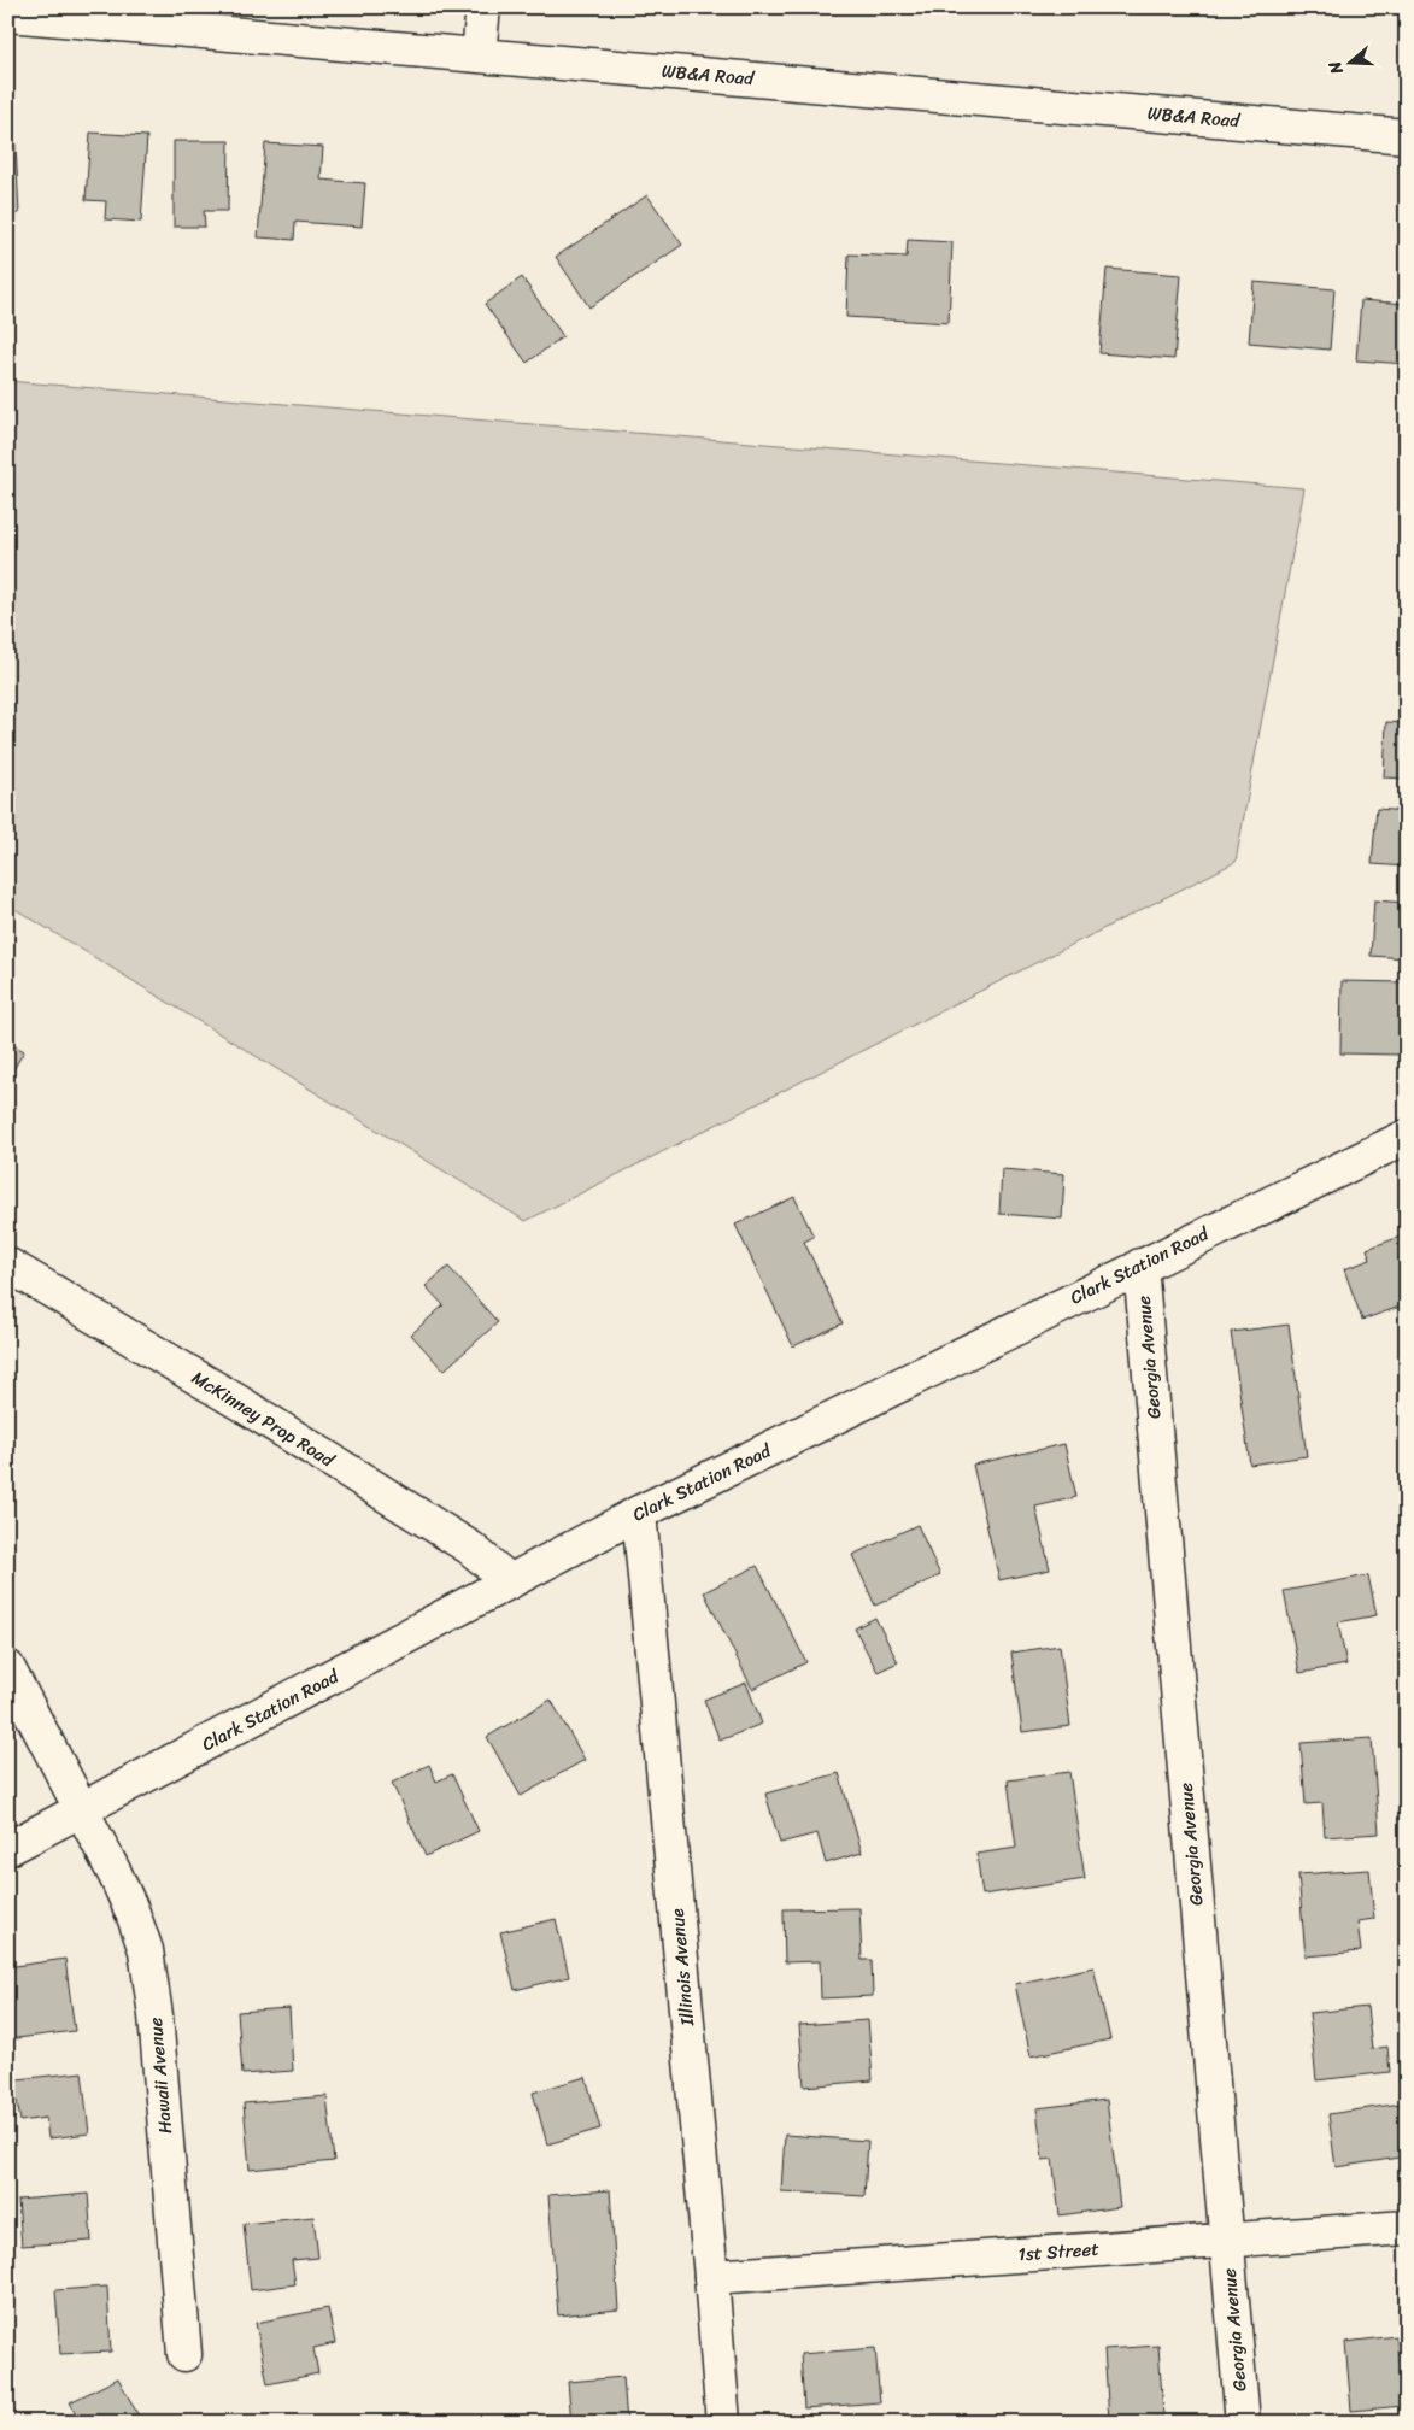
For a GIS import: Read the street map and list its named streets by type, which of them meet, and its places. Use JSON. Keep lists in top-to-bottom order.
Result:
{
  "streets": {
    "street": [
      "WB&A Road",
      "Clark Station Road",
      "Georgia Avenue",
      "McKinney Prop Road",
      "Illinois Avenue",
      "Hawaii Avenue",
      "1st Street"
    ]
  },
  "crossings": [
    ["Clark Station Road", "Georgia Avenue"],
    ["Clark Station Road", "McKinney Prop Road"],
    ["Clark Station Road", "Illinois Avenue"],
    ["Clark Station Road", "Hawaii Avenue"],
    ["Georgia Avenue", "1st Street"],
    ["Illinois Avenue", "1st Street"]
  ],
  "north": "left"
}
